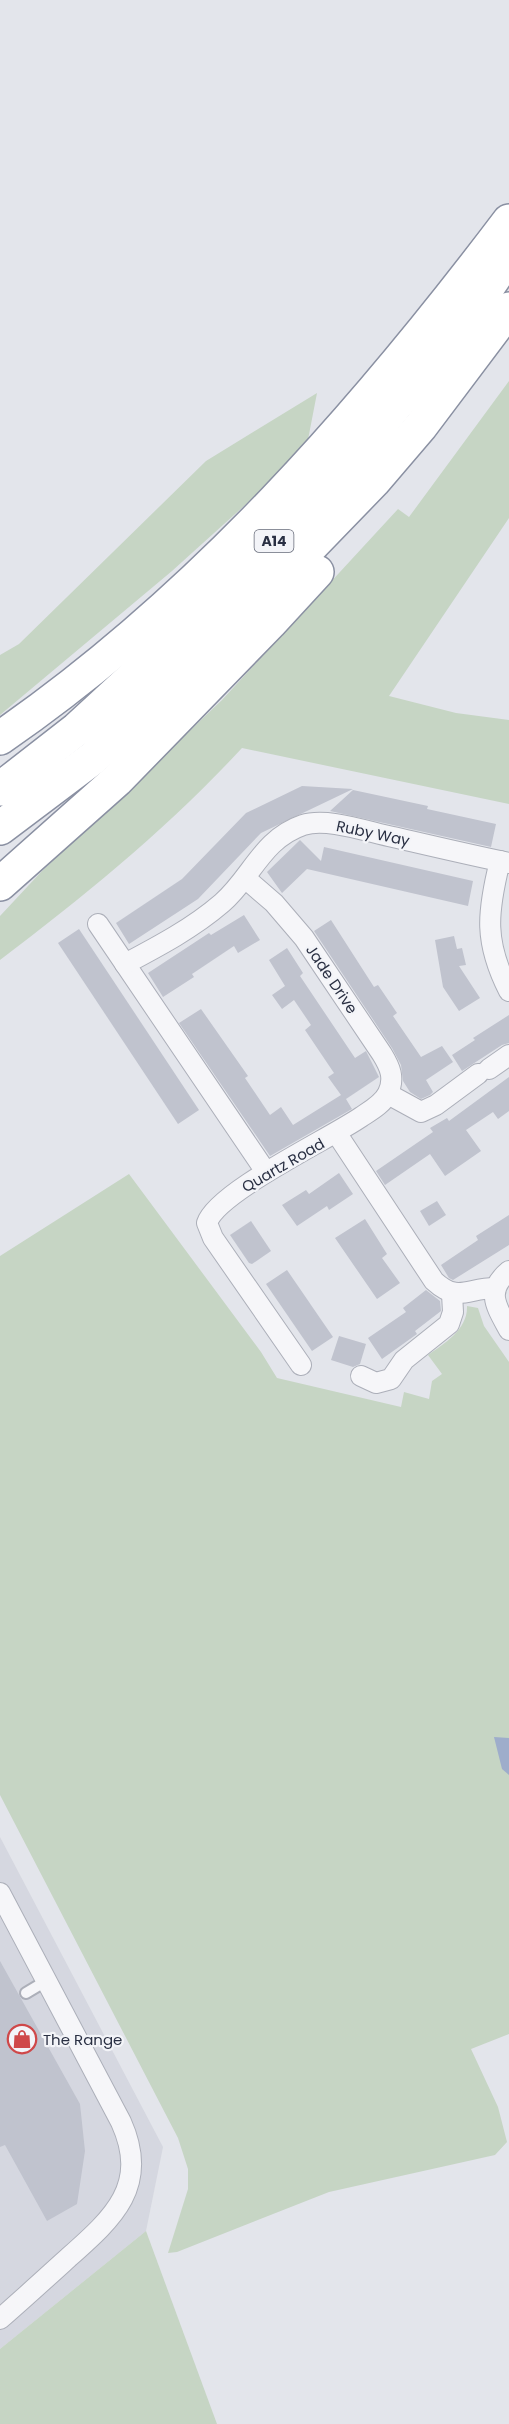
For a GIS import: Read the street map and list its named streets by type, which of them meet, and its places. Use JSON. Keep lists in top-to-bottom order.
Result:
{
  "streets": {
    "highway": ["A14"],
    "street": ["Ruby Way", "Jade Drive", "Quartz Road"]
  },
  "crossings": [
    ["Ruby Way", "Jade Drive"]
  ],
  "places": {
    "shop": ["The Range"]
  }
}
